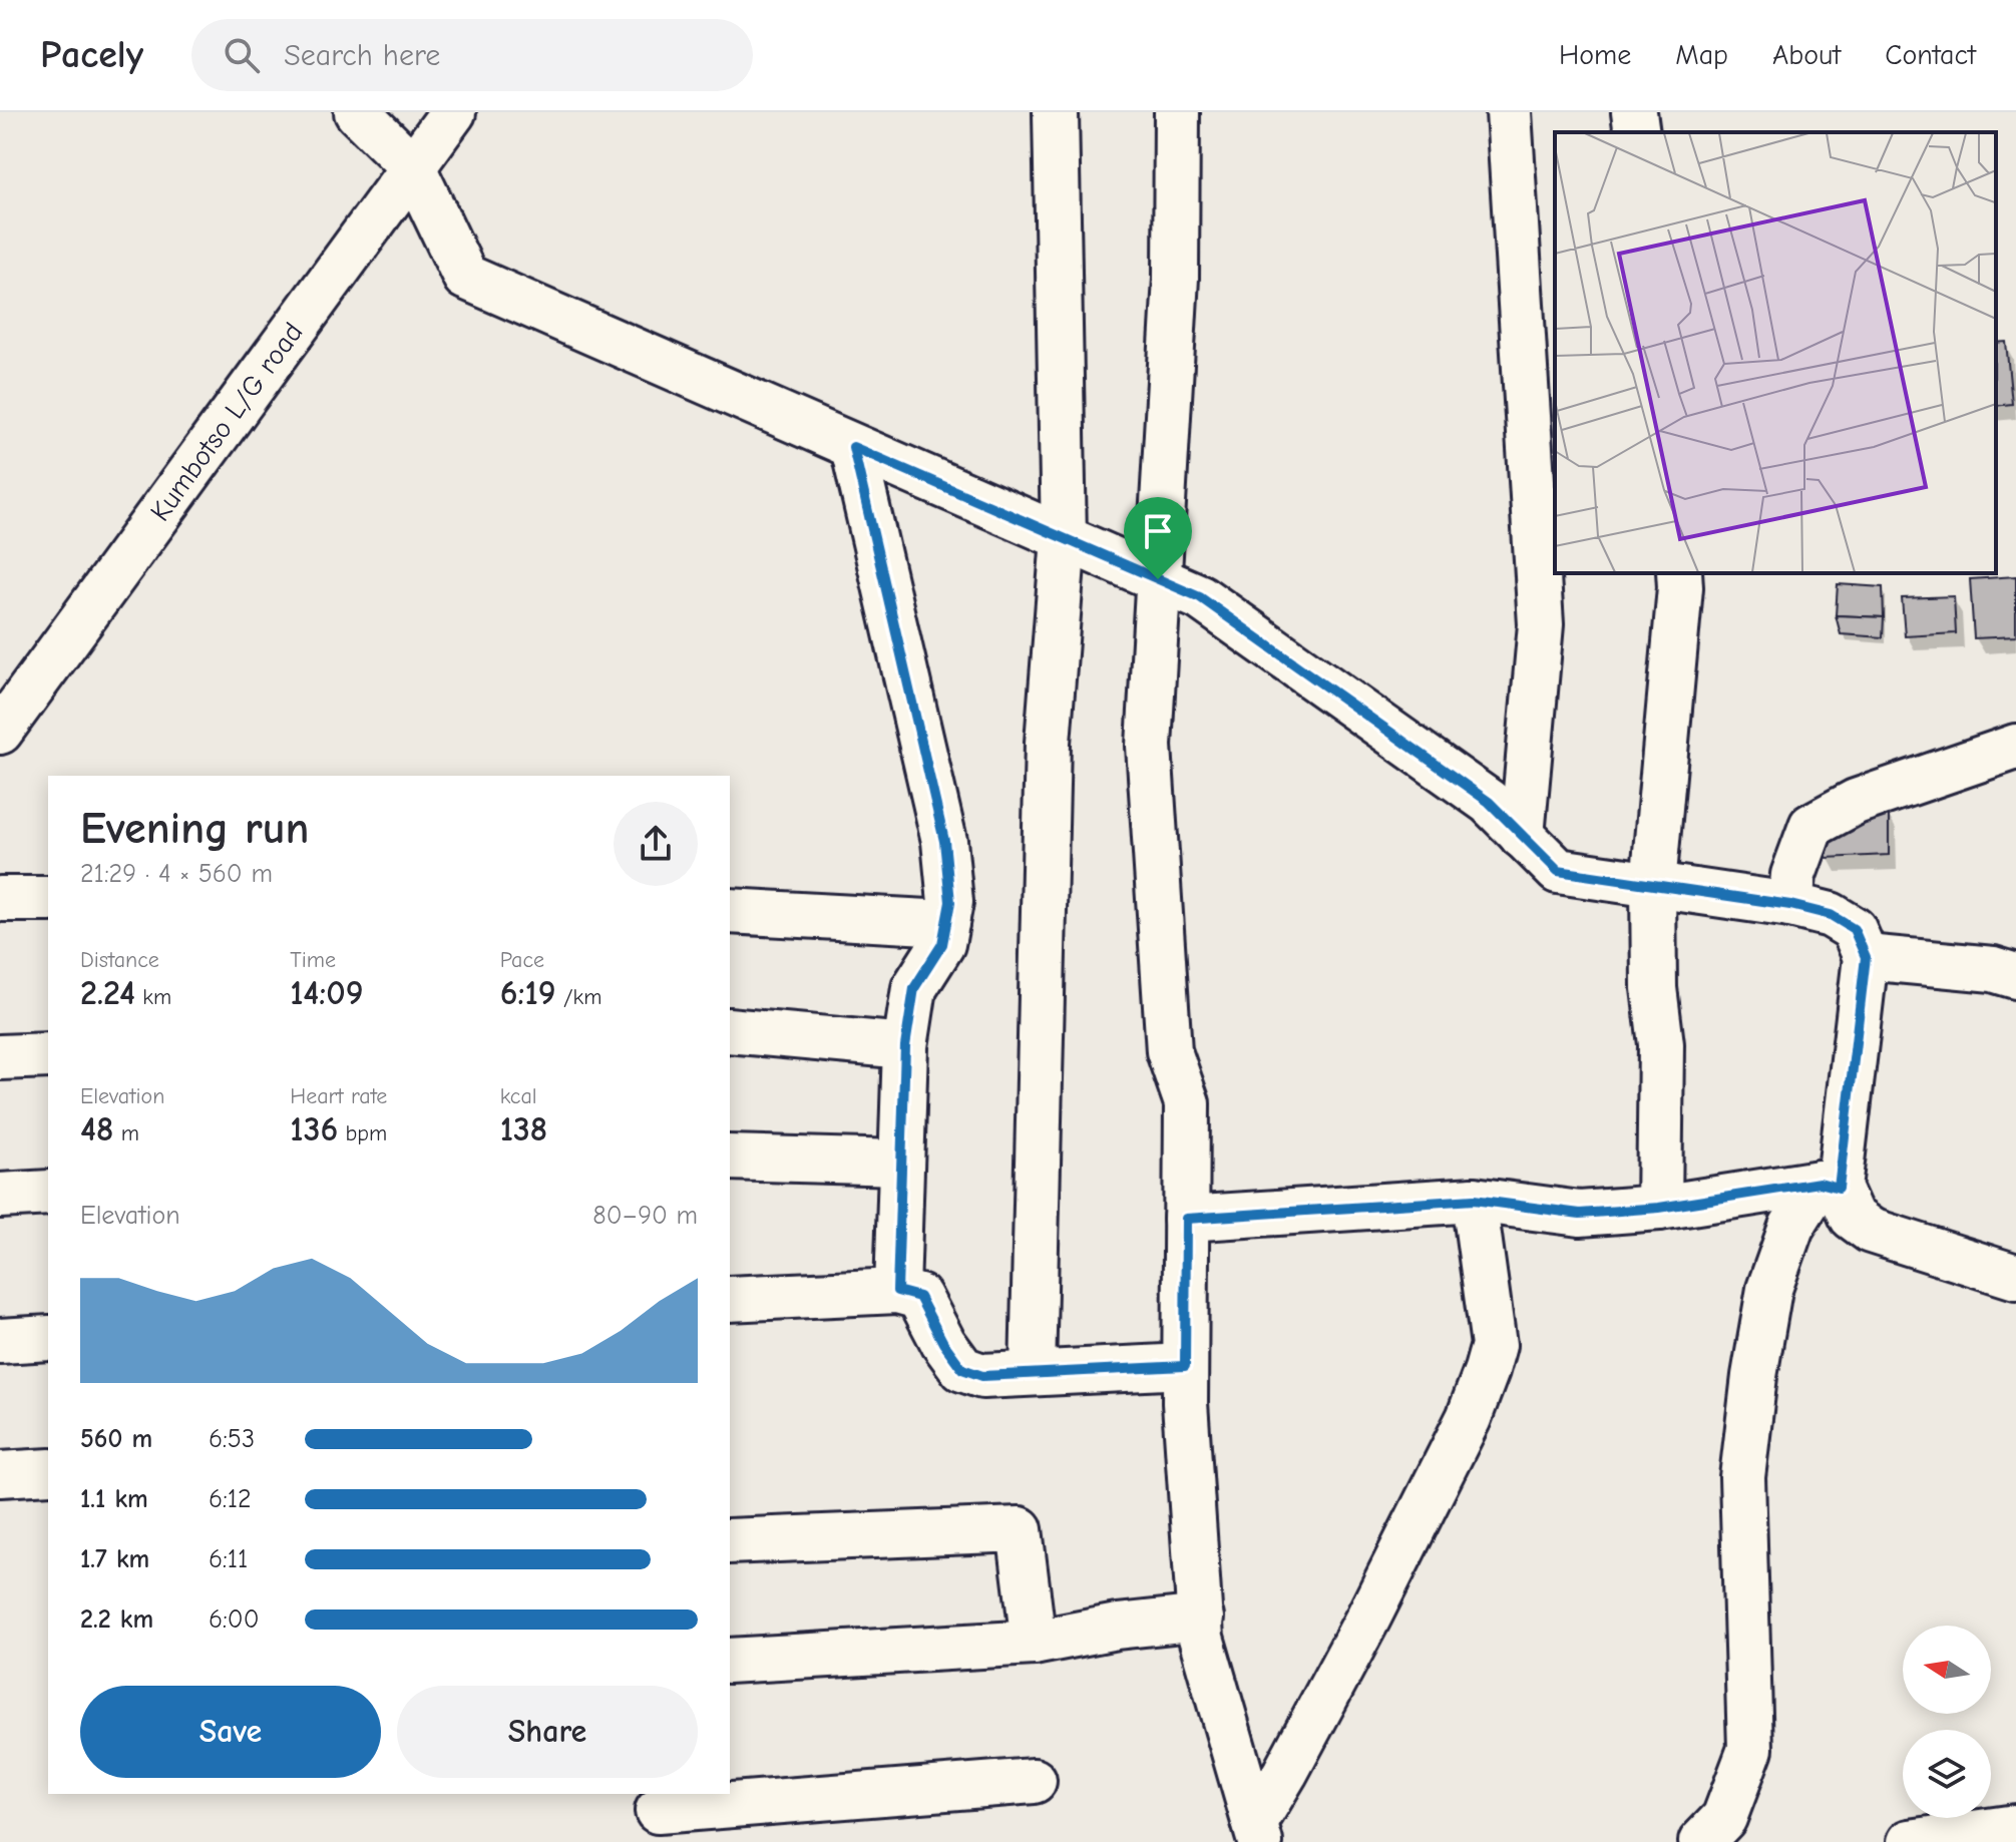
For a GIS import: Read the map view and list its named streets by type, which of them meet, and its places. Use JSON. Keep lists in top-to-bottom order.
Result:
{
  "streets": {
    "street": ["Kumbotso L/G road"]
  },
  "north": "left",
  "page": {
    "header": "Pacely",
    "search": "Search here",
    "nav": [
      "Home",
      "Map",
      "About",
      "Contact"
    ],
    "heading": ["Evening run", "21:29 · 4 × 560 m"],
    "stats": [
      ["Distance", "2.24 km"],
      ["Time", "14:09"],
      ["Pace", "6:19 /km"],
      ["Elevation", "48 m"],
      ["Heart rate", "136 bpm"],
      ["kcal", "138"]
    ],
    "chart": ["Elevation", "80–90 m"],
    "list": [
      {
        "name": "560 m",
        "note": "6:53"
      },
      {
        "name": "1.1 km",
        "note": "6:12"
      },
      {
        "name": "1.7 km",
        "note": "6:11"
      },
      {
        "name": "2.2 km",
        "note": "6:00"
      }
    ],
    "buttons": ["Save", "Share"]
  }
}
